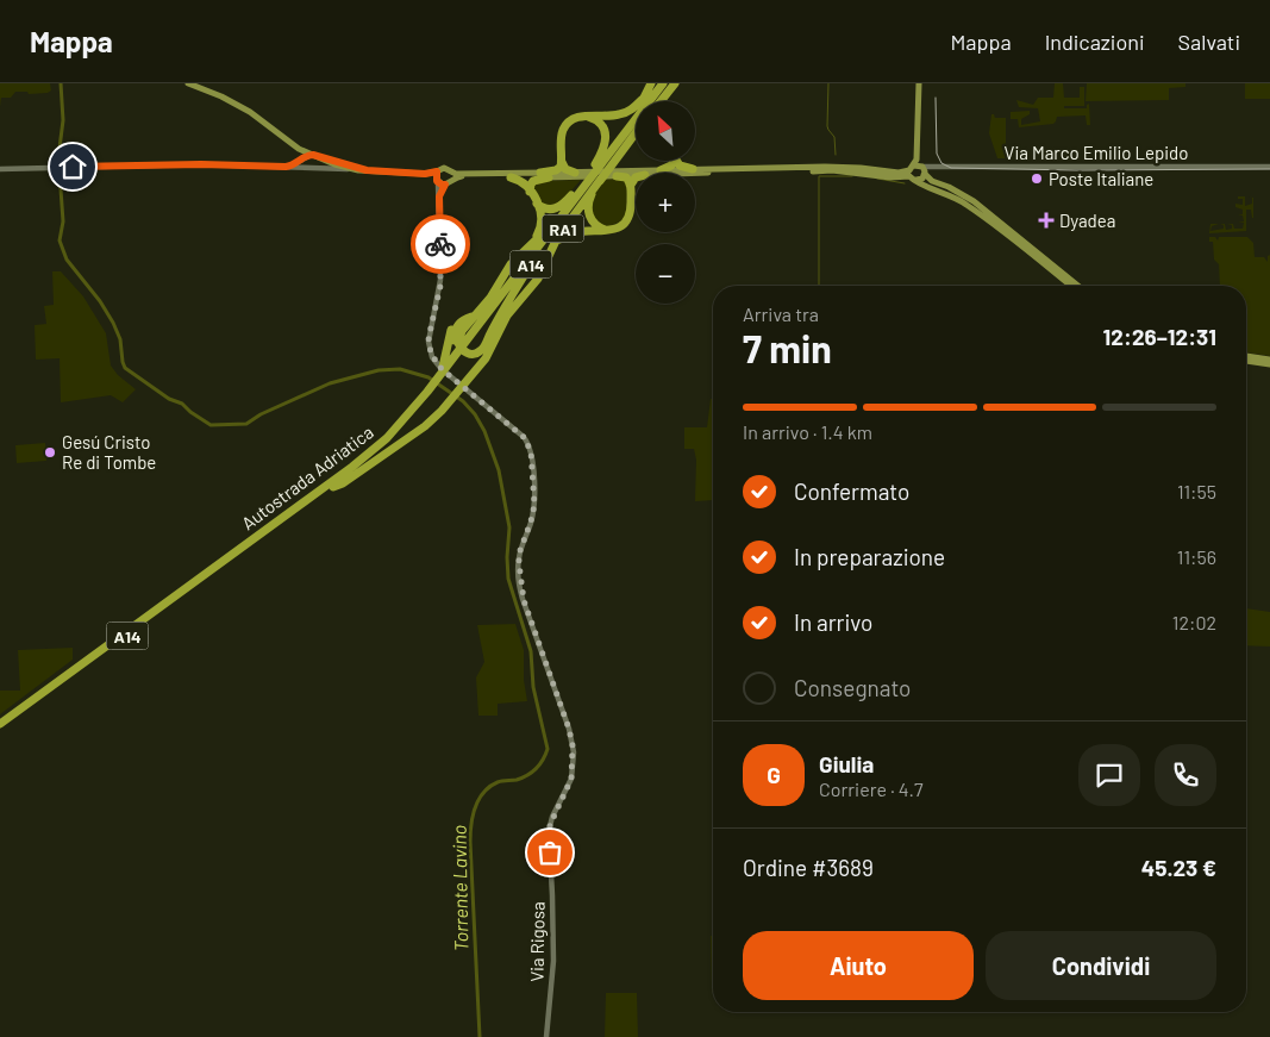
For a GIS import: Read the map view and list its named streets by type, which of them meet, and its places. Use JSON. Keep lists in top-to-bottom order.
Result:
{
  "streets": {
    "highway": ["RA1", "A14", "Autostrada Adriatica"],
    "main road": ["Via Marco Emilio Lepido", "Via Rigosa"]
  },
  "crossings": [
    ["Via Marco Emilio Lepido", "RA1"],
    ["Via Marco Emilio Lepido", "Via Rigosa"]
  ],
  "water": ["Torrente Lavino"],
  "places": {
    "other": ["Poste Italiane", "Gesú Cristo Re di Tombe"],
    "health": ["Dyadea"]
  },
  "north": "top left",
  "page": {
    "header": "Mappa",
    "nav": ["Mappa", "Indicazioni", "Salvati"],
    "map_buttons": ["+", "−"],
    "heading": ["7 min", "Arriva tra", "12:26–12:31"],
    "panel": [
      "Giulia",
      "Corriere · 4.7",
      "Ordine #3689",
      "45.23 €"
    ],
    "bar": "In arrivo · 1.4 km",
    "list": [
      ["Confermato", "11:55"],
      ["In preparazione", "11:56"],
      ["In arrivo", "12:02"],
      "Consegnato"
    ],
    "round": "G",
    "buttons": ["Aiuto", "Condividi"]
  }
}
